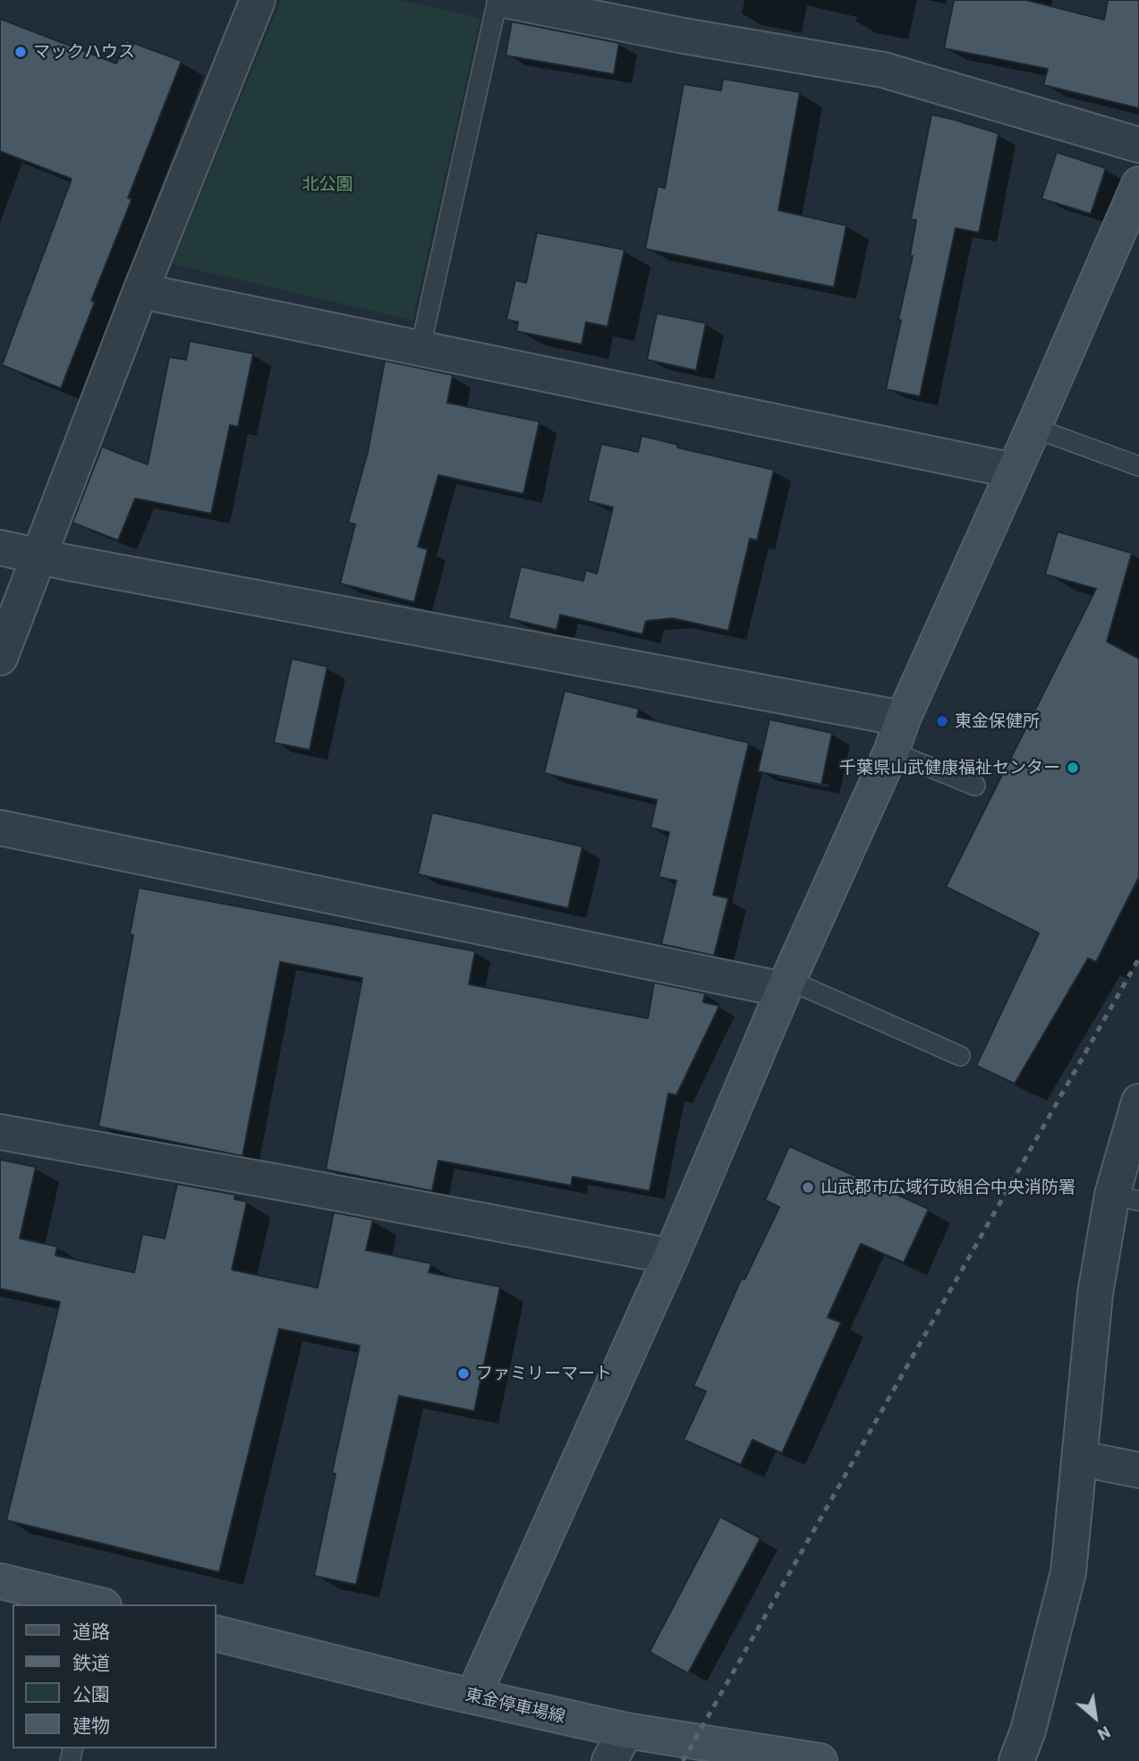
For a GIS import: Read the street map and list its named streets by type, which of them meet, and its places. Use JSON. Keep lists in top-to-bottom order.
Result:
{
  "streets": {
    "street": ["東金停車場線"]
  },
  "parks": ["北公園"],
  "places": [
    "マックハウス",
    "東金保健所",
    "千葉県山武健康福祉センター",
    "山武郡市広域行政組合中央消防署",
    "ファミリーマート"
  ],
  "legend": [
    "道路",
    "鉄道",
    "公園",
    "建物"
  ],
  "north": "bottom right"
}
